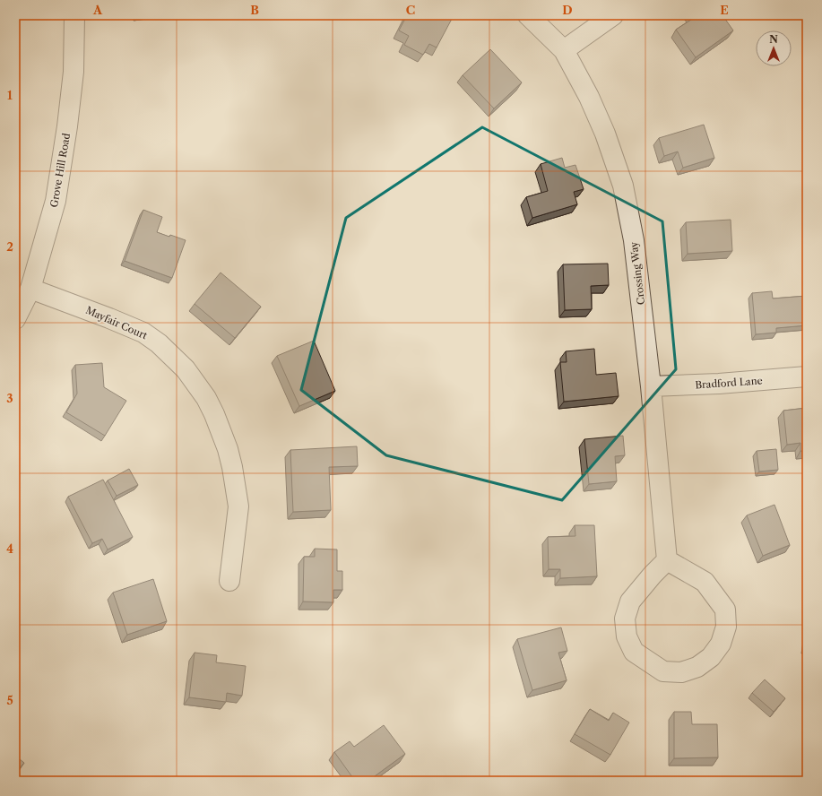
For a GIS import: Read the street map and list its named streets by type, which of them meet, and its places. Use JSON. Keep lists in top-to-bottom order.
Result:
{
  "streets": {
    "street": [
      "Grove Hill Road",
      "Crossing Way",
      "Mayfair Court",
      "Bradford Lane"
    ]
  },
  "crossings": [
    ["Grove Hill Road", "Mayfair Court"],
    ["Crossing Way", "Bradford Lane"]
  ],
  "north": "top",
  "grid": {
    "columns": [
      "A",
      "B",
      "C",
      "D",
      "E"
    ],
    "rows": [
      "1",
      "2",
      "3",
      "4",
      "5"
    ]
  }
}
